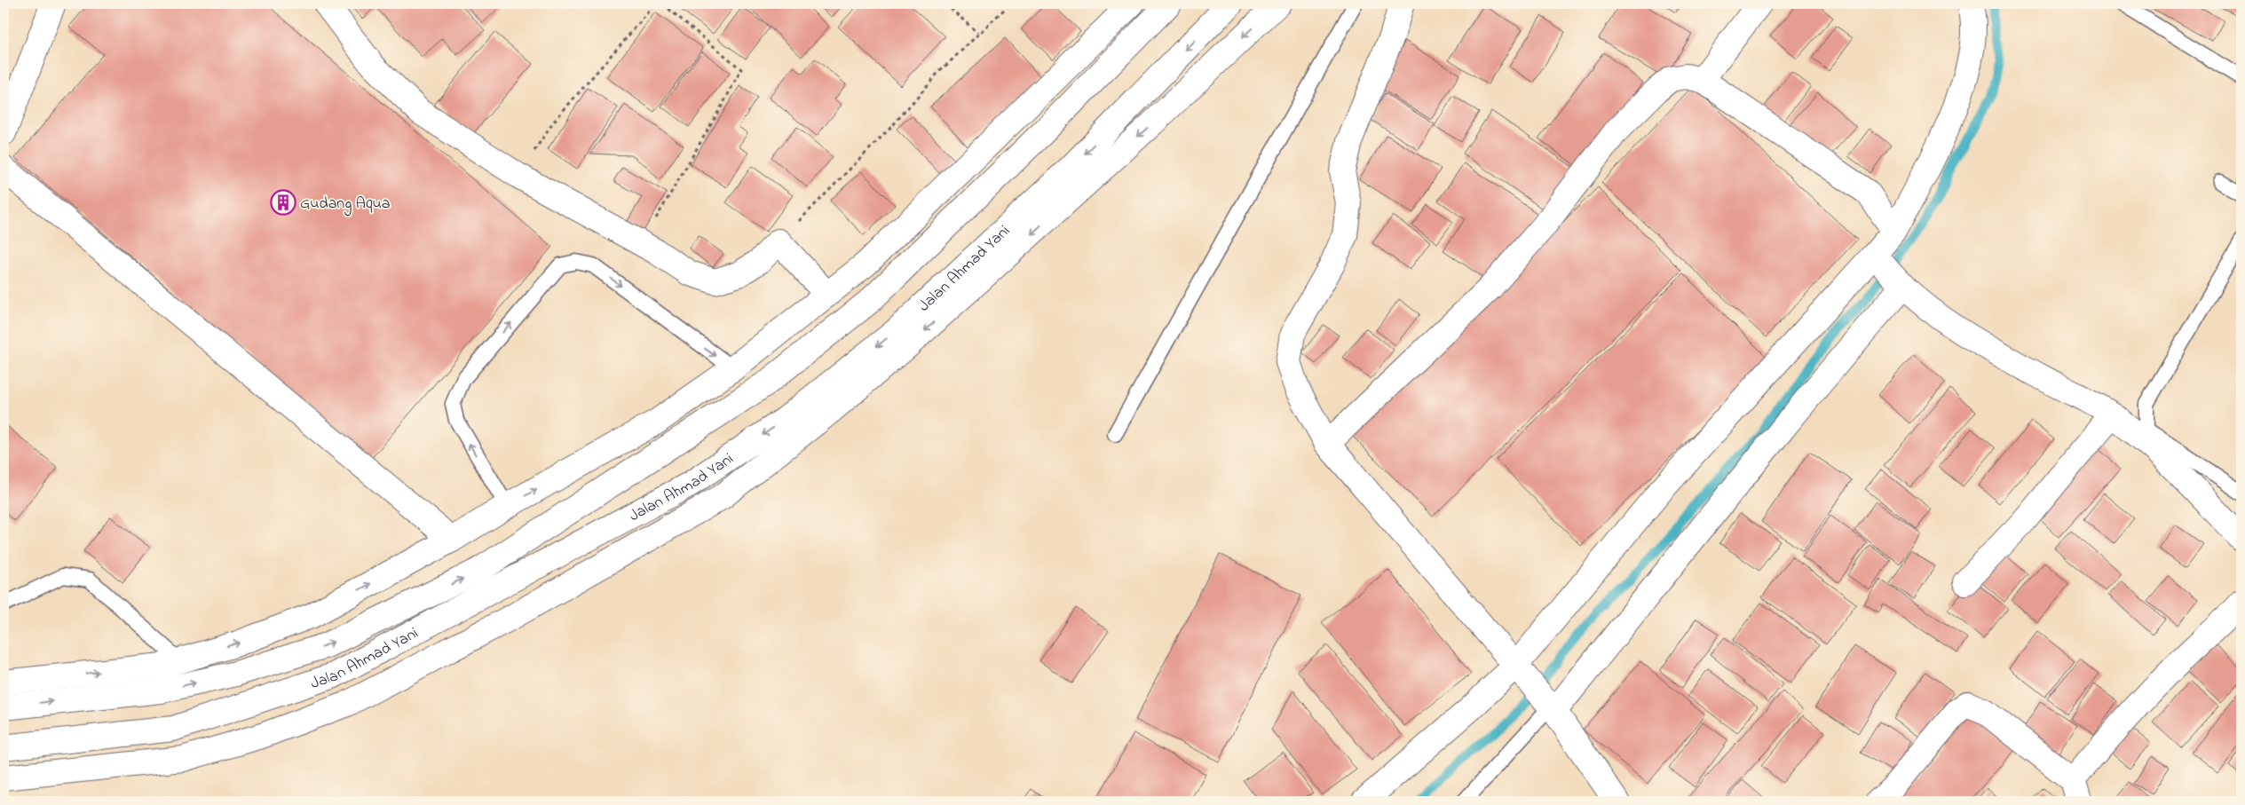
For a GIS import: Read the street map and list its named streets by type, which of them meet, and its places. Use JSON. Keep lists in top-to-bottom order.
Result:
{
  "streets": {
    "main road": ["Jalan Ahmad Yani"]
  },
  "places": {
    "building": ["Gudang Aqua"]
  }
}
